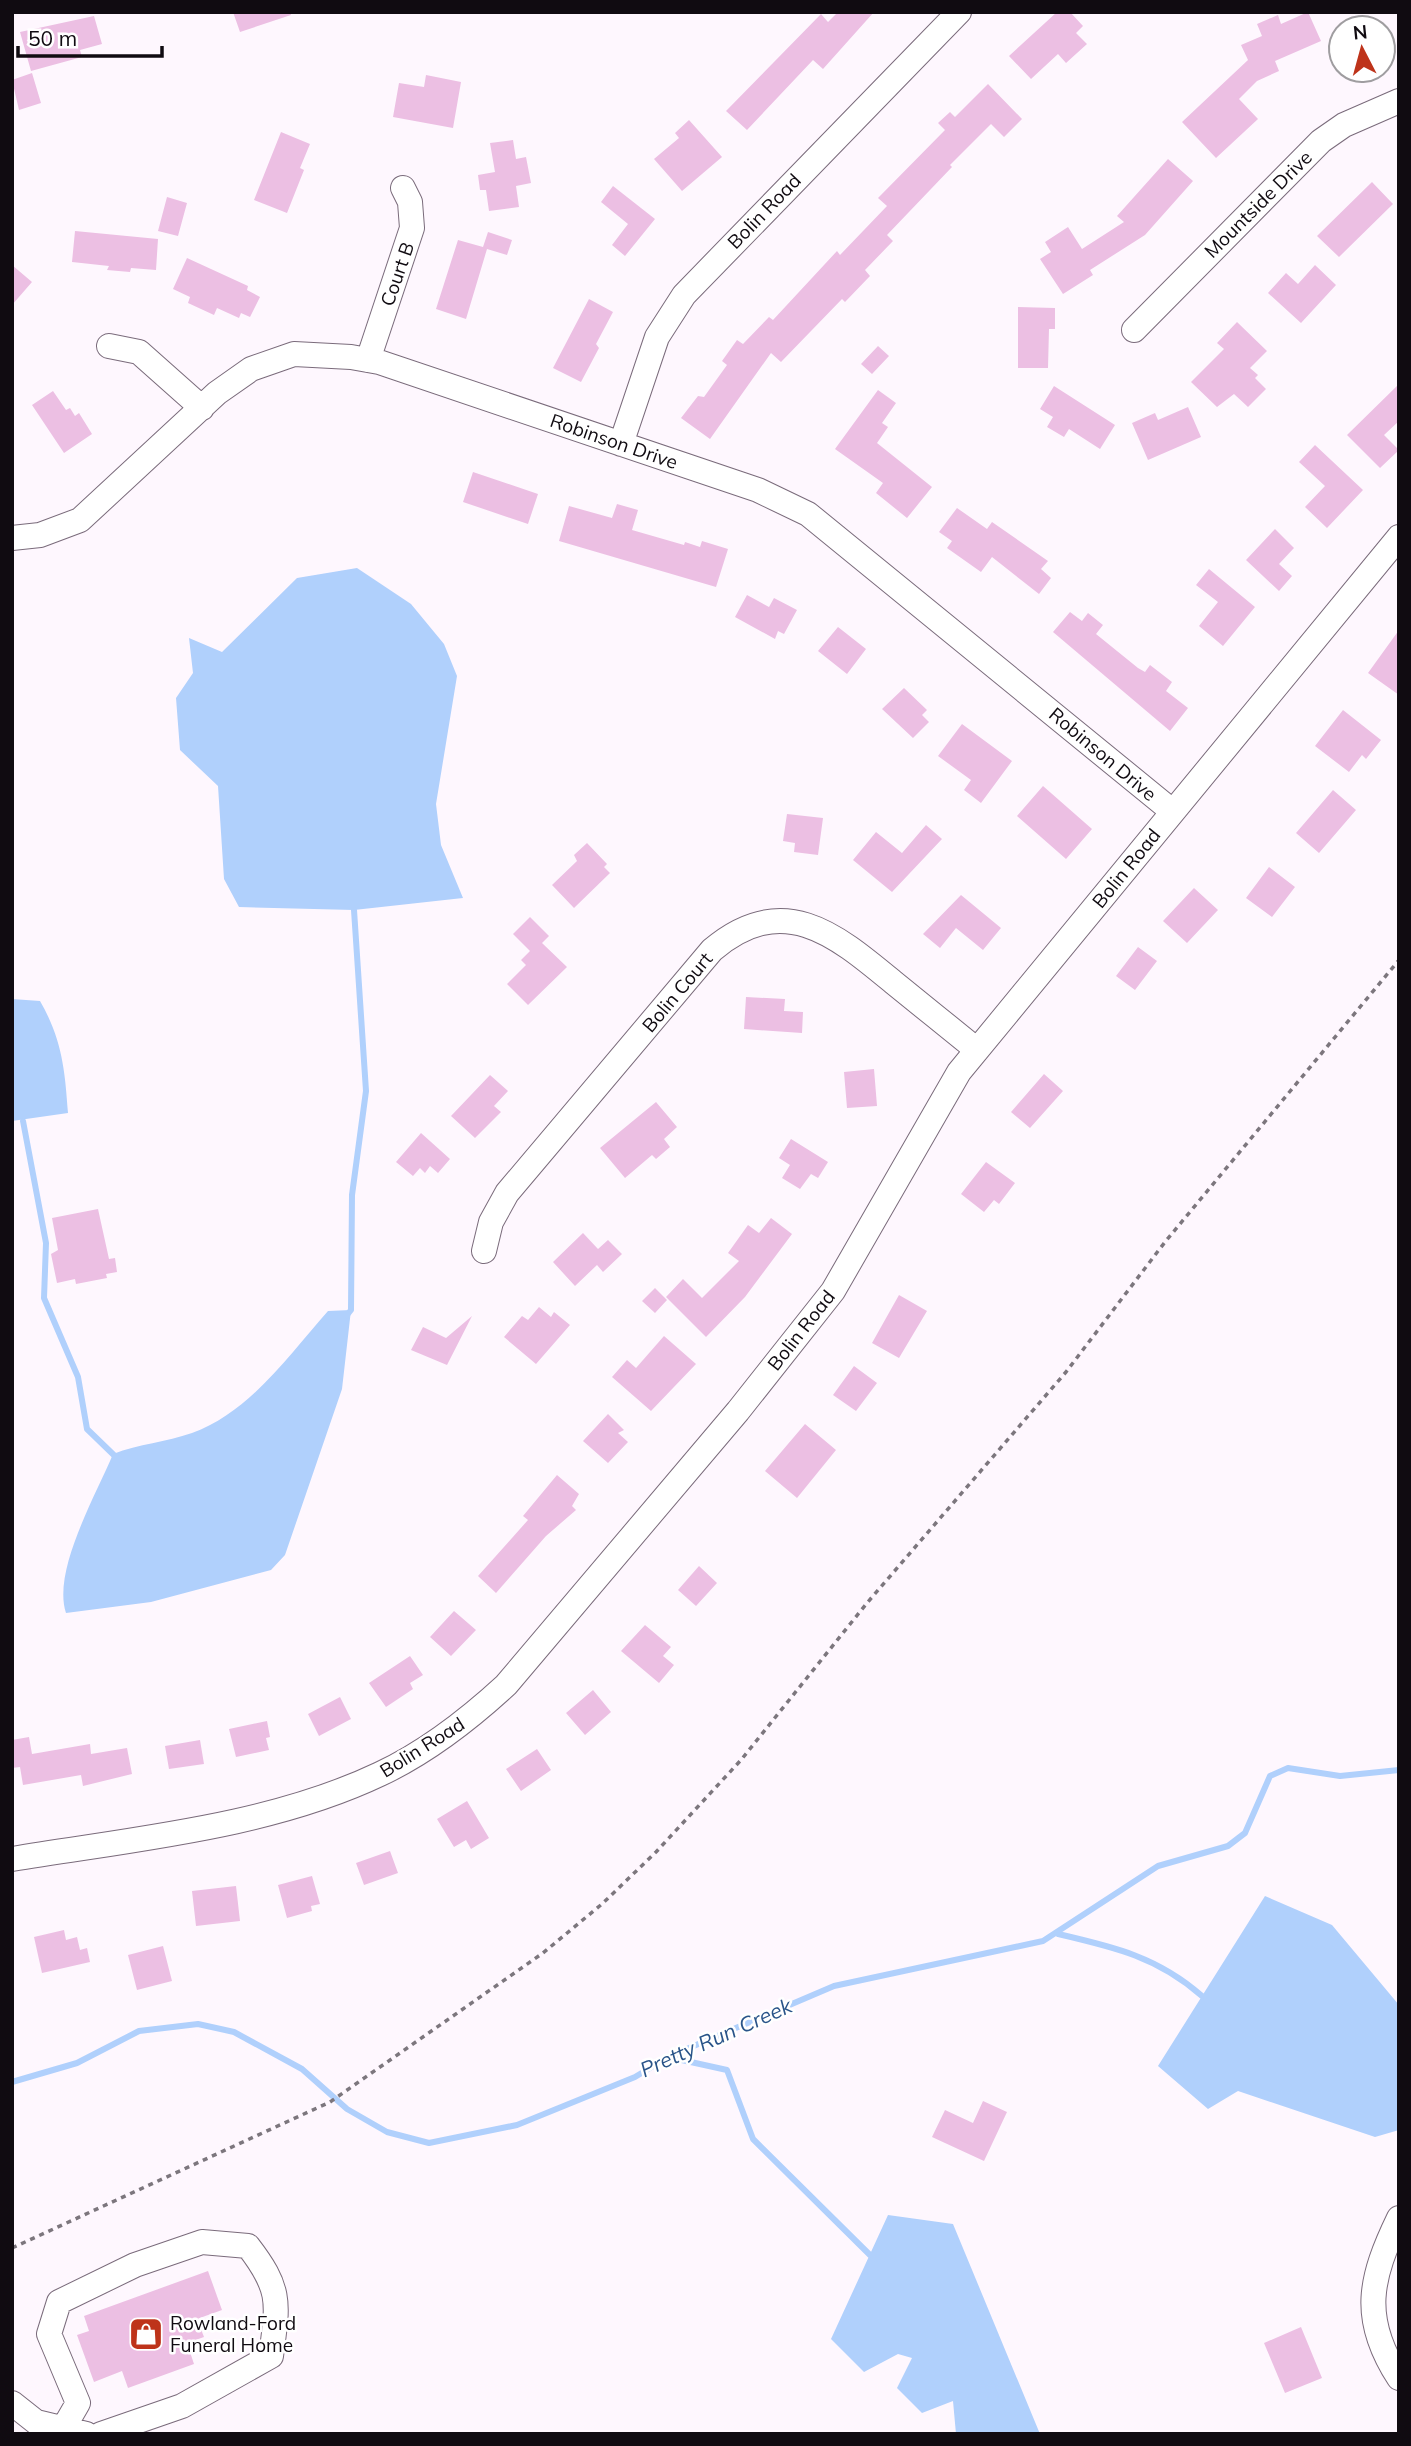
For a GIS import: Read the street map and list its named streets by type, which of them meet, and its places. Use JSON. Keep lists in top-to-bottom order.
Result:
{
  "streets": {
    "street": [
      "Mountside Drive",
      "Bolin Road",
      "Court B",
      "Robinson Drive",
      "Bolin Court"
    ]
  },
  "crossings": [
    ["Bolin Road", "Robinson Drive"],
    ["Bolin Road", "Bolin Court"],
    ["Court B", "Robinson Drive"]
  ],
  "water": ["Pretty Run Creek"],
  "places": {
    "shop": ["Rowland-Ford Funeral Home"]
  },
  "scale_bar": "50 m",
  "north": "top"
}
